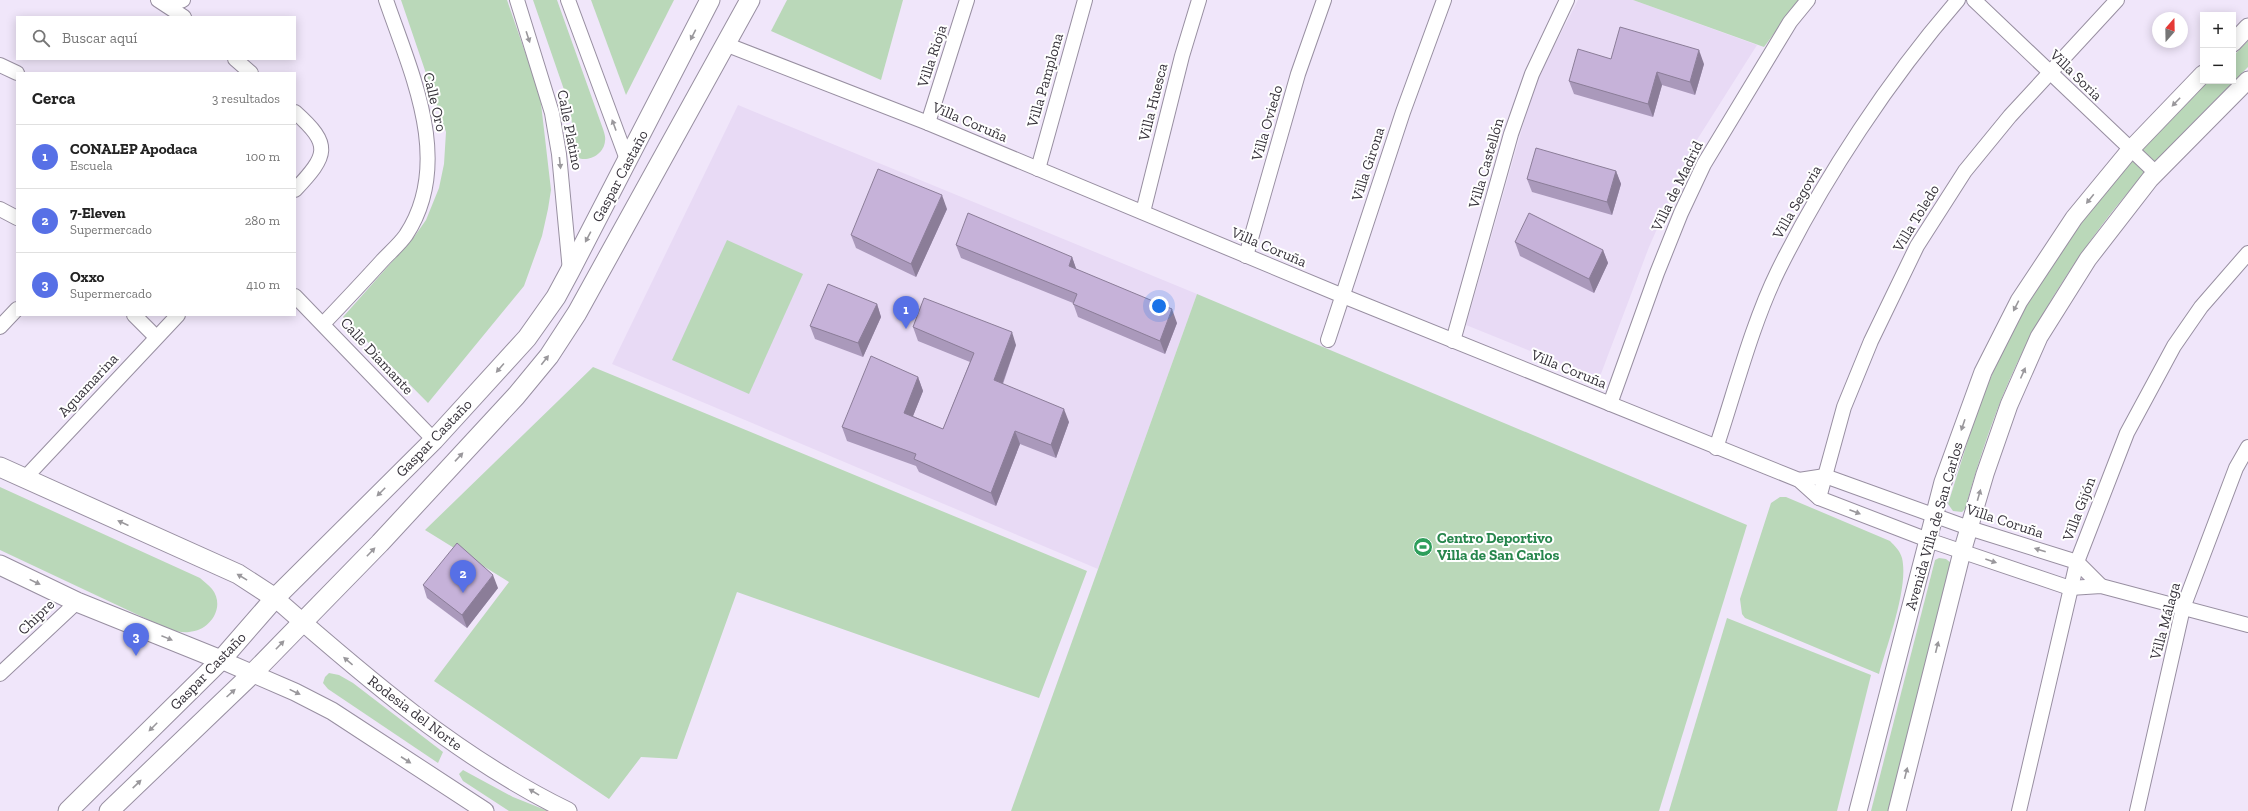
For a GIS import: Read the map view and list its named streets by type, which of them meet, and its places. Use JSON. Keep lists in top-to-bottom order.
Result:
{
  "streets": {
    "main road": ["Gaspar Castaño"],
    "street": [
      "Villa Rioja",
      "Villa Soria",
      "Villa Pamplona",
      "Calle Oro",
      "Villa Huesca",
      "Villa Coruña",
      "Villa Oviedo",
      "Calle Platino",
      "Villa Castellón",
      "Villa Girona",
      "Villa de Madrid",
      "Villa Segovia",
      "Villa Toledo",
      "Calle Diamante",
      "Aguamarina",
      "Villa Gijón",
      "Avenida Villa de San Carlos",
      "Chipre",
      "Villa Málaga",
      "Rodesia del Norte"
    ]
  },
  "crossings": [
    ["Villa Rioja", "Villa Coruña"],
    ["Villa Soria", "Villa Toledo"],
    ["Villa Soria", "Avenida Villa de San Carlos"],
    ["Villa Pamplona", "Villa Coruña"],
    ["Calle Oro", "Calle Diamante"],
    ["Villa Huesca", "Villa Coruña"],
    ["Villa Coruña", "Villa Oviedo"],
    ["Villa Coruña", "Villa Castellón"],
    ["Villa Coruña", "Villa Girona"],
    ["Villa Coruña", "Gaspar Castaño"],
    ["Villa Coruña", "Villa de Madrid"],
    ["Villa Coruña", "Villa Segovia"],
    ["Villa Coruña", "Villa Toledo"],
    ["Villa Coruña", "Villa Gijón"],
    ["Villa Coruña", "Avenida Villa de San Carlos"],
    ["Villa Coruña", "Villa Málaga"],
    ["Calle Platino", "Gaspar Castaño"],
    ["Gaspar Castaño", "Calle Diamante"],
    ["Gaspar Castaño", "Rodesia del Norte"]
  ],
  "places": {
    "sports": ["Centro Deportivo Villa de San Carlos"]
  },
  "north": "top",
  "page": {
    "map_buttons": ["+", "−"],
    "search": "Buscar aquí",
    "heading": ["Cerca", "3 resultados"],
    "list": [
      {
        "mark": "1",
        "name": "CONALEP Apodaca",
        "note": "Escuela",
        "value": "100 m"
      },
      {
        "mark": "2",
        "name": "7-Eleven",
        "note": "Supermercado",
        "value": "280 m"
      },
      {
        "mark": "3",
        "name": "Oxxo",
        "note": "Supermercado",
        "value": "410 m"
      }
    ],
    "pins": ["1", "2", "3"]
  }
}
